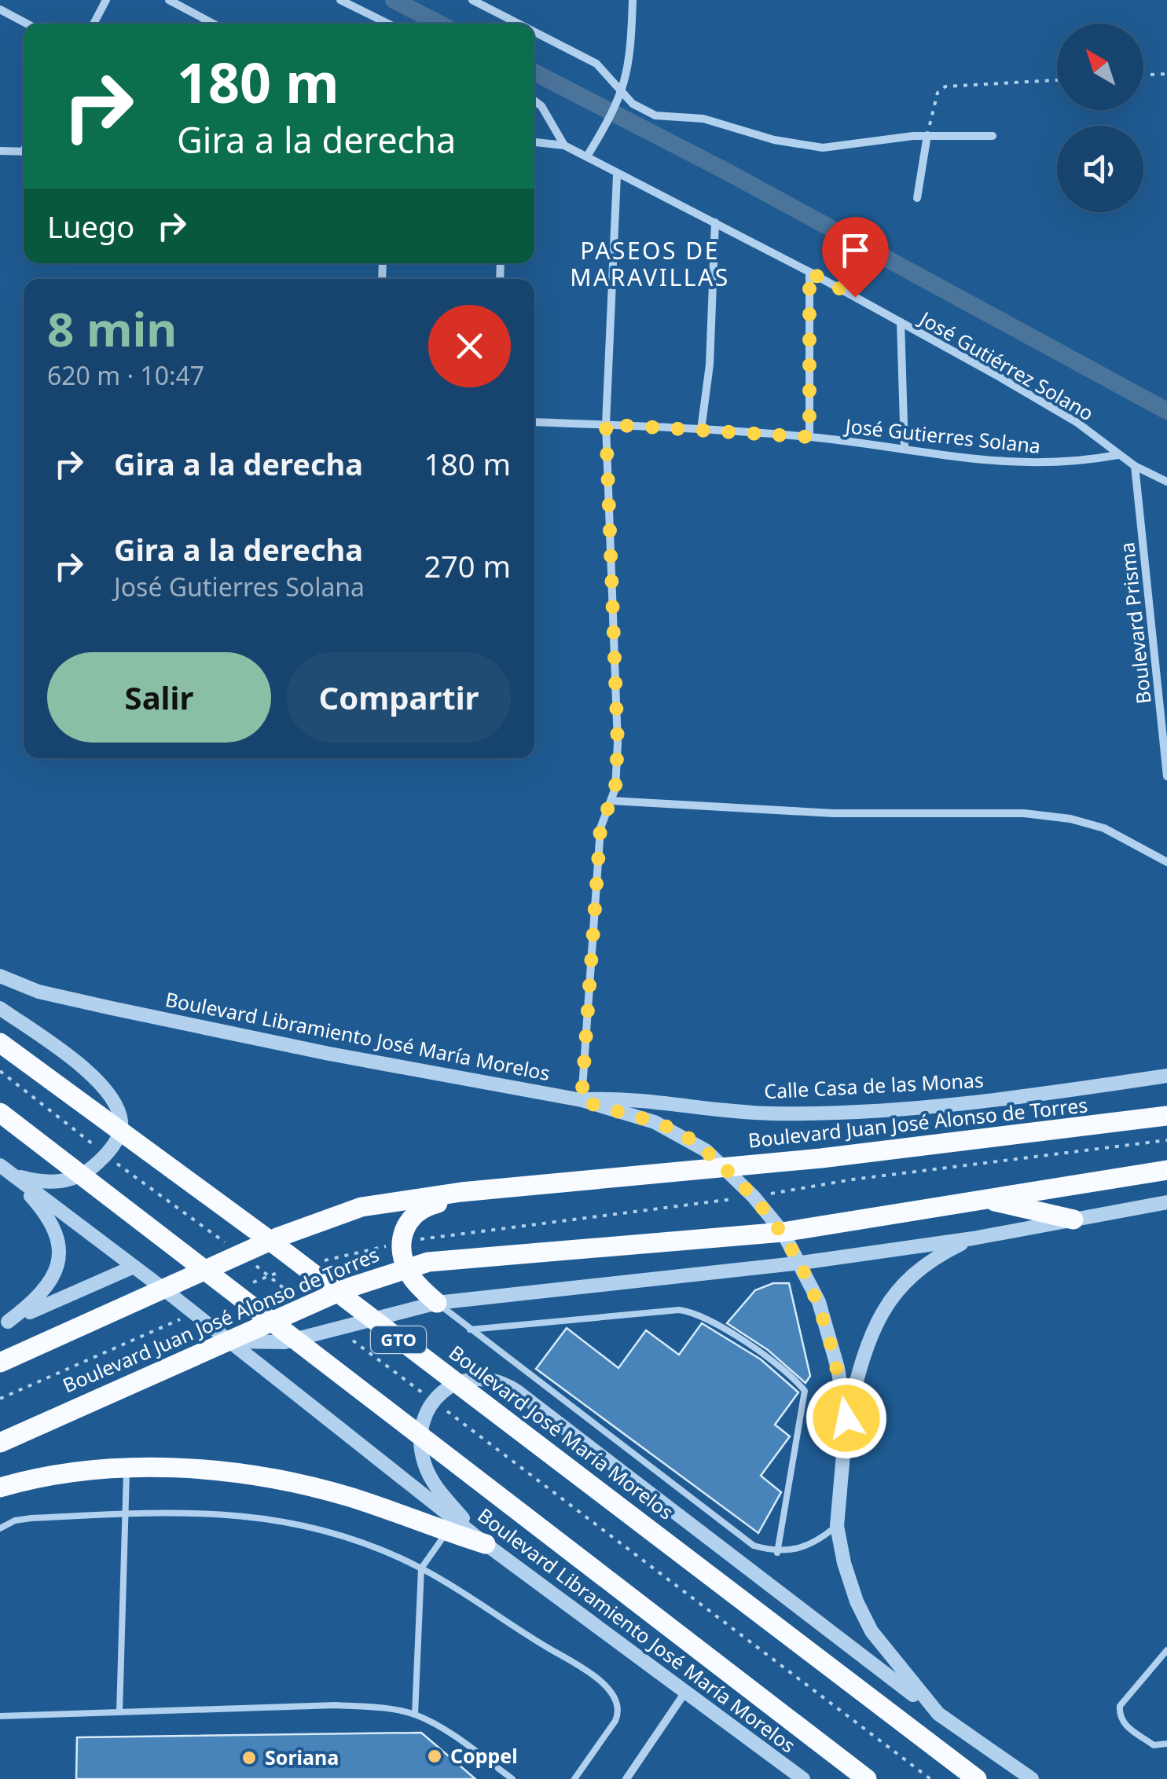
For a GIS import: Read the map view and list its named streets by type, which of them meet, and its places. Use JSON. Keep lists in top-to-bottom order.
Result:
{
  "streets": {
    "main road": ["Boulevard Juan José Alonso de Torres", "GTO", "Boulevard José María Morelos"],
    "street": [
      "José Gutiérrez Solano",
      "José Gutierres Solana",
      "Boulevard Prisma",
      "Boulevard Libramiento José María Morelos",
      "Calle Casa de las Monas"
    ]
  },
  "crossings": [
    ["José Gutiérrez Solano", "José Gutierres Solana"],
    ["José Gutiérrez Solano", "Boulevard Prisma"],
    ["Boulevard Libramiento José María Morelos", "Calle Casa de las Monas"],
    ["Boulevard Libramiento José María Morelos", "Boulevard Juan José Alonso de Torres"]
  ],
  "districts": ["PASEOS DE MARAVILLAS"],
  "places": ["Coppel", "Soriana"],
  "north": "top left",
  "page": {
    "turn": ["180 m", "Gira a la derecha"],
    "then": "Luego",
    "heading": ["8 min", "620 m · 10:47"],
    "list": [
      {
        "name": "Gira a la derecha",
        "value": "180 m"
      },
      {
        "name": "Gira a la derecha",
        "note": "José Gutierres Solana",
        "value": "270 m"
      }
    ],
    "buttons": ["Salir", "Compartir"]
  }
}
